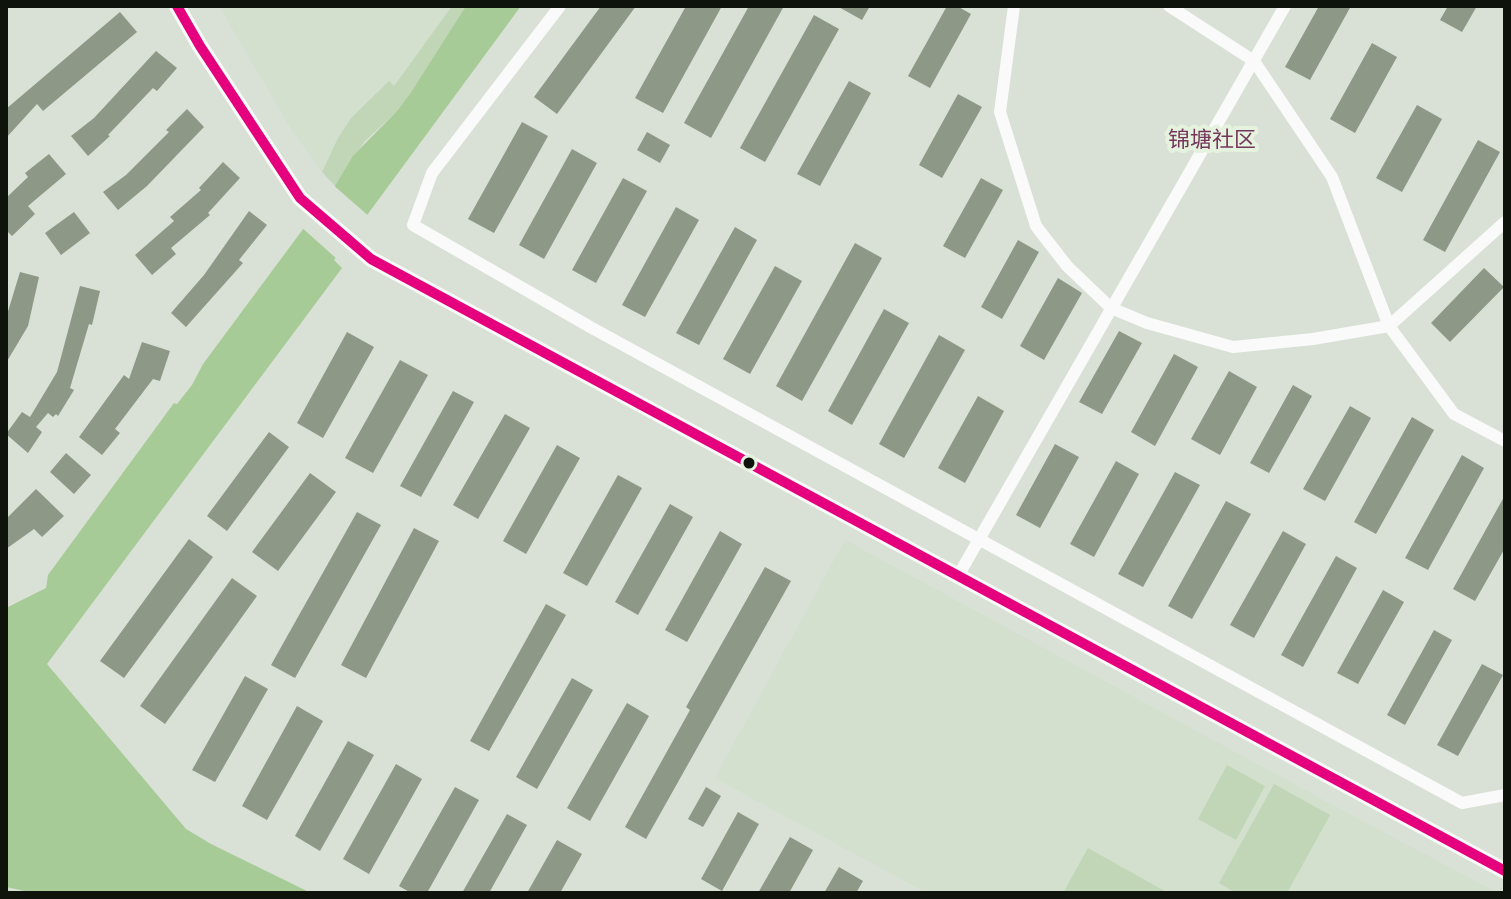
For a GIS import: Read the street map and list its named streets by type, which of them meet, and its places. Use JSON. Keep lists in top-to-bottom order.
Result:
{
  "districts": ["锦塘社区"]
}
